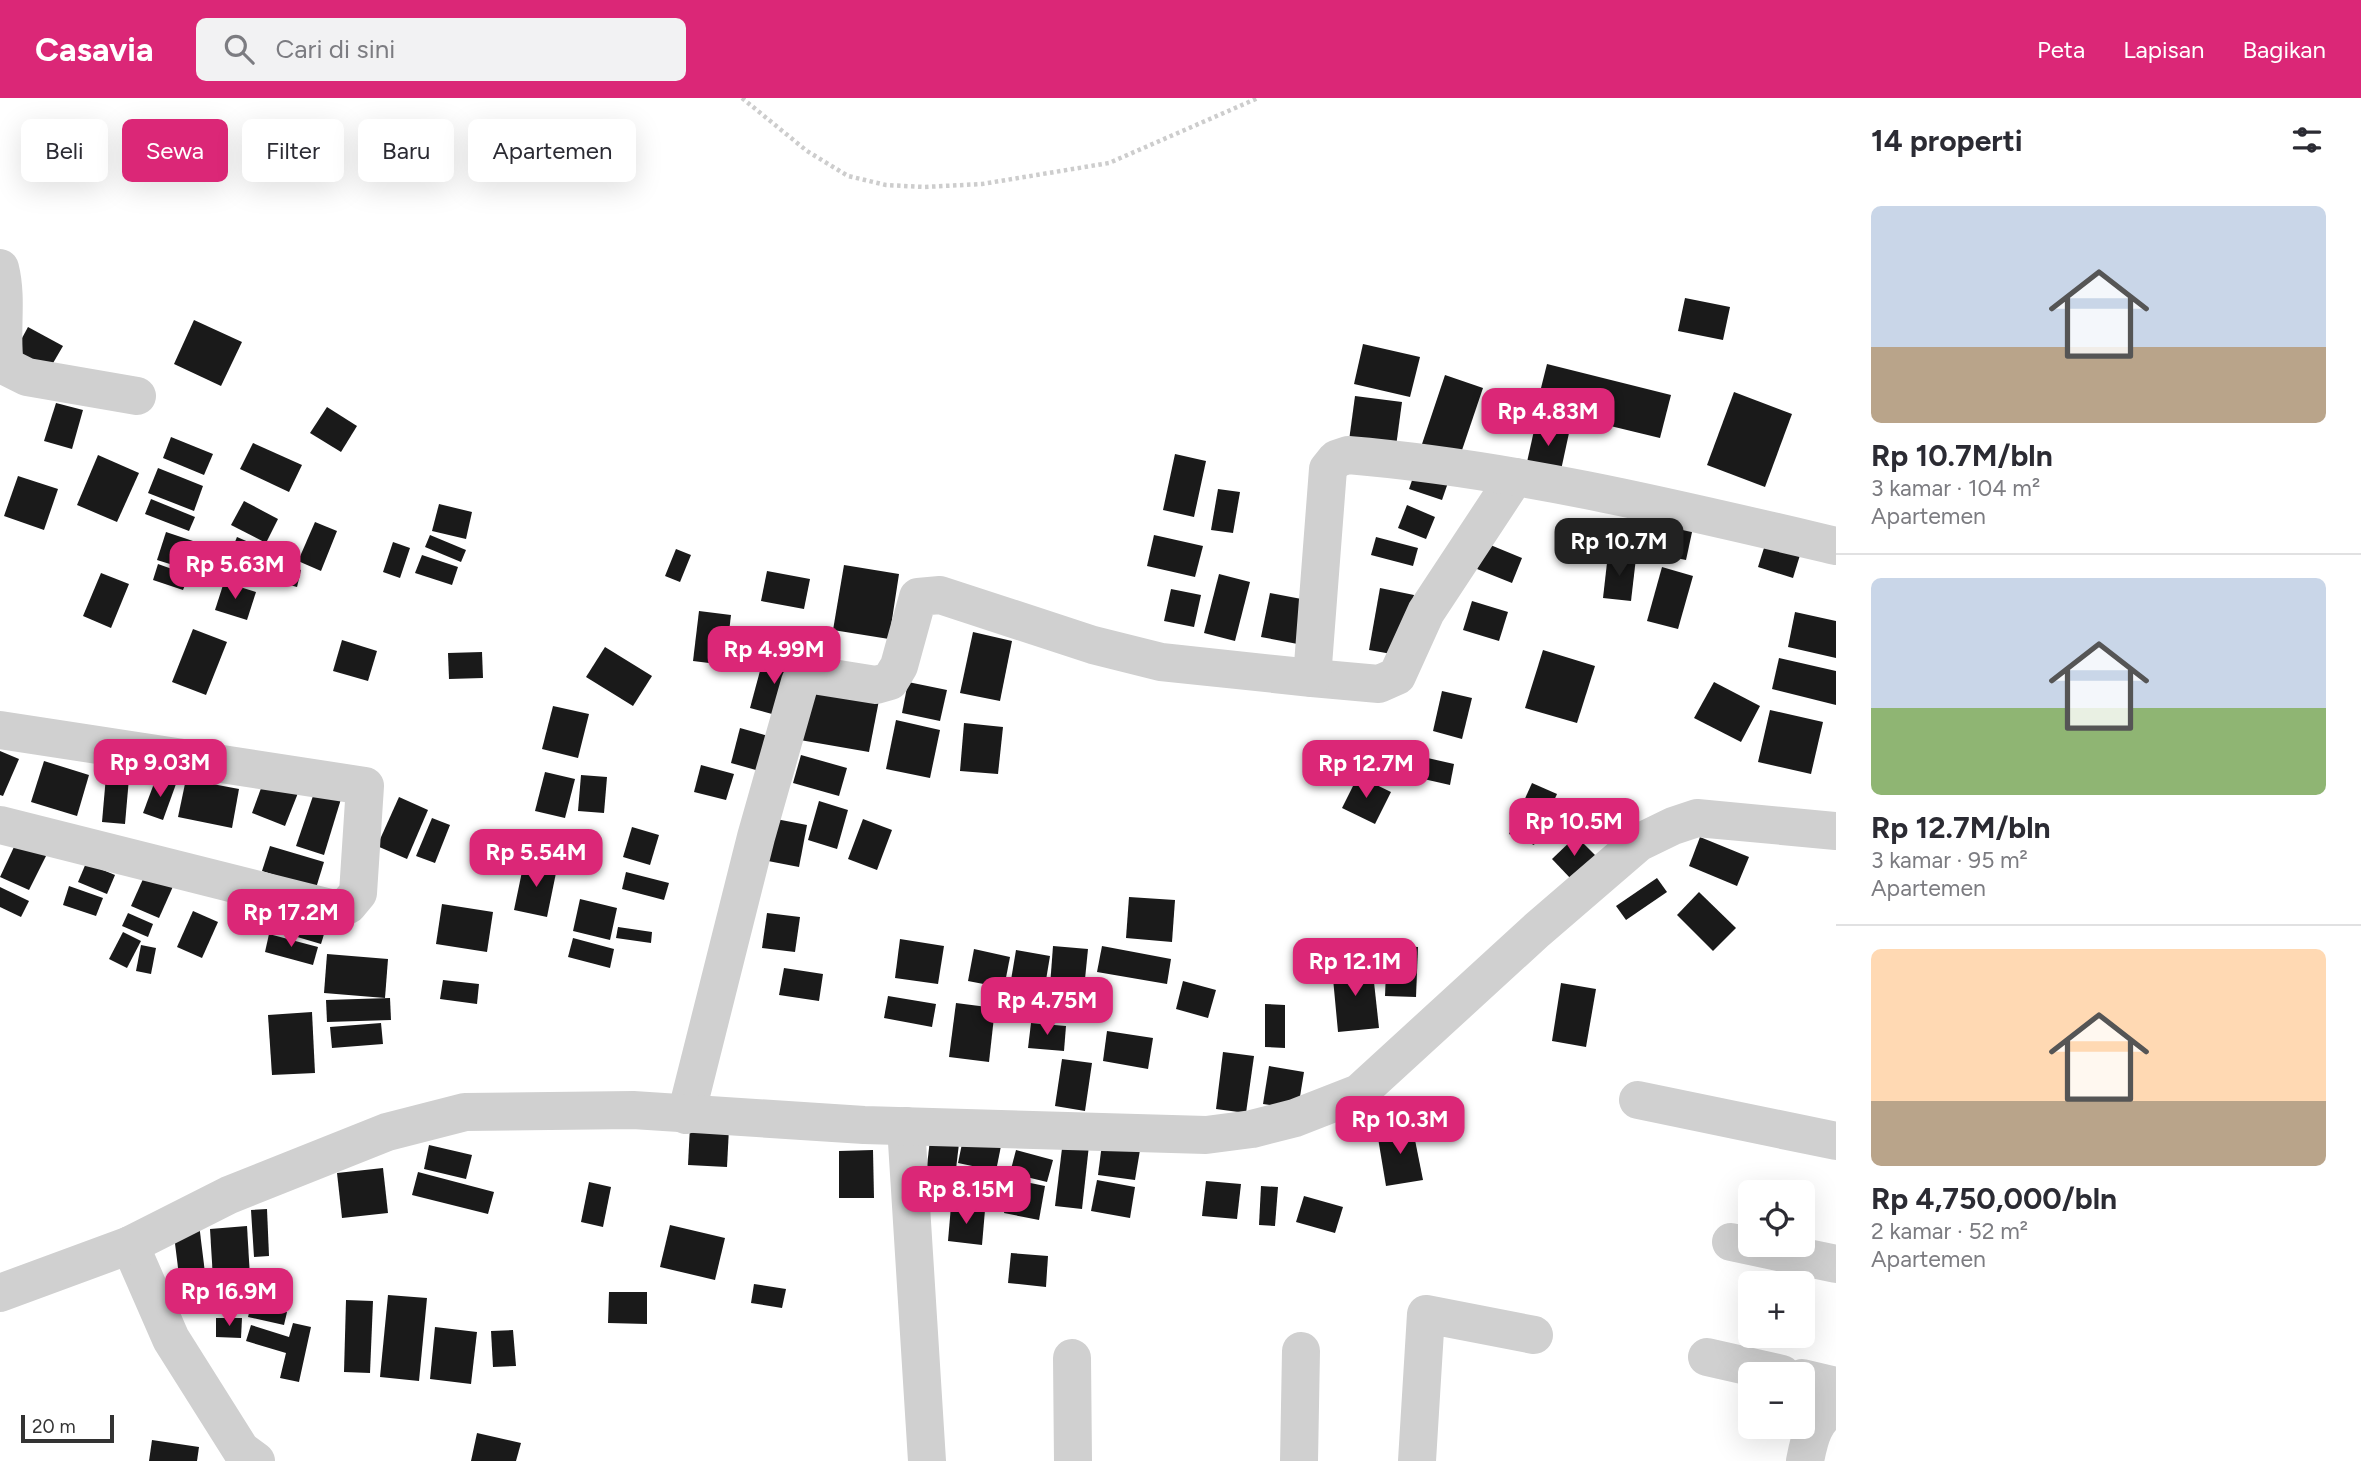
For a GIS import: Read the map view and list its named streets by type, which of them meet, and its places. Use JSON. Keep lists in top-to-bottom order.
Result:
{
  "scale_bar": "20 m",
  "page": {
    "header": "Casavia",
    "search": "Cari di sini",
    "nav": ["Peta", "Lapisan", "Bagikan"],
    "heading": "14 properti",
    "chip": [
      "Beli",
      "Sewa",
      "Filter",
      "Baru",
      "Apartemen"
    ],
    "list": [
      {
        "name": "Rp 10.7M/bln",
        "note": "3 kamar · 104 m² · Apartemen"
      },
      {
        "name": "Rp 12.7M/bln",
        "note": "3 kamar · 95 m² · Apartemen"
      },
      {
        "name": "Rp 4,750,000/bln",
        "note": "2 kamar · 52 m² · Apartemen"
      }
    ],
    "price": [
      "Rp 4.83M",
      "Rp 10.7M",
      "Rp 5.63M",
      "Rp 4.99M",
      "Rp 9.03M",
      "Rp 12.7M",
      "Rp 10.5M",
      "Rp 5.54M",
      "Rp 17.2M",
      "Rp 12.1M",
      "Rp 4.75M",
      "Rp 10.3M",
      "Rp 8.15M",
      "Rp 16.9M"
    ],
    "map_buttons": ["+", "−"],
    "scale": "20 m"
  }
}
